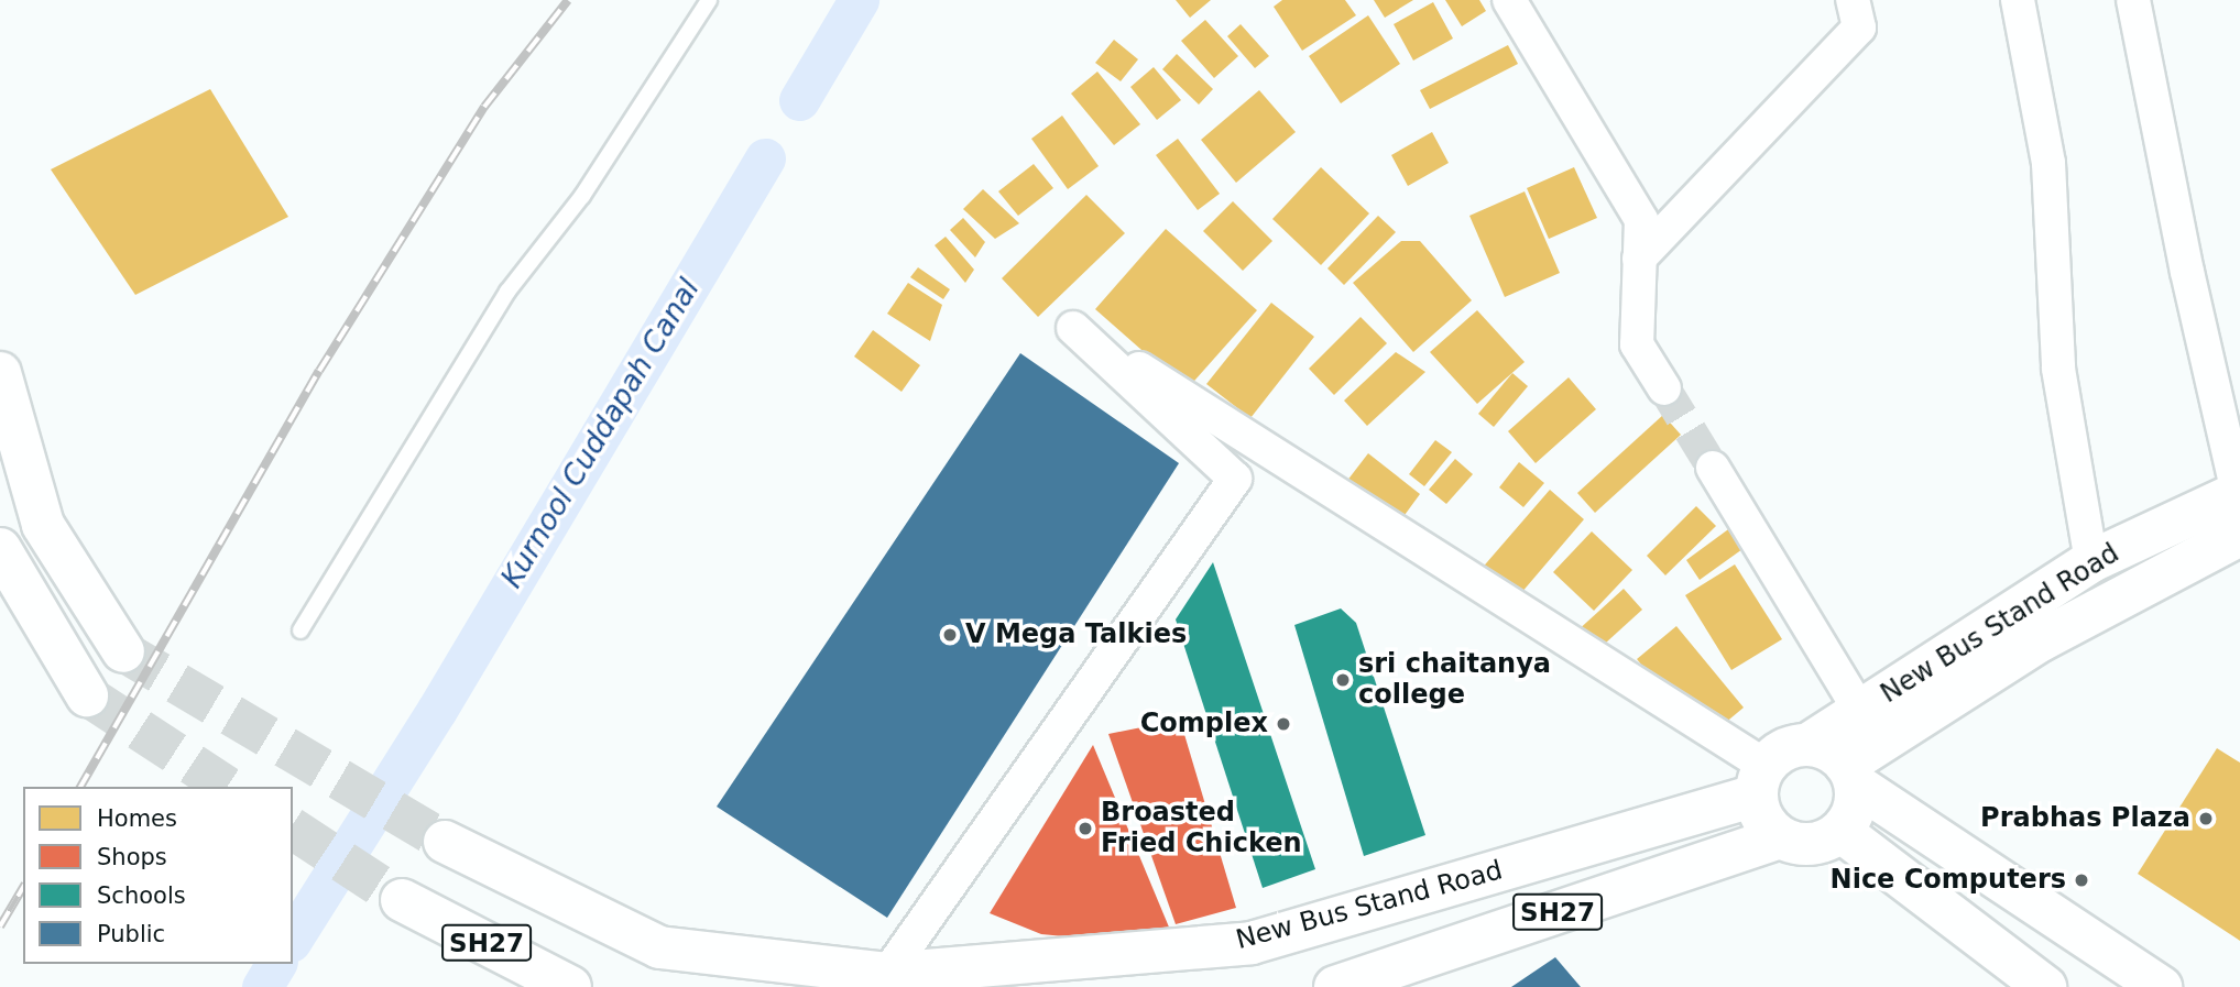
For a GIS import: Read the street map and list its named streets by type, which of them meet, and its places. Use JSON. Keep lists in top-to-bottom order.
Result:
{
  "streets": {
    "main road": ["New Bus Stand Road", "SH27"]
  },
  "crossings": [
    ["New Bus Stand Road", "SH27"]
  ],
  "water": ["Kurnool Cuddapah Canal"],
  "places": [
    "V Mega Talkies",
    "sri chaitanya college",
    "Complex",
    "Prabhas Plaza",
    "Broasted Fried Chicken",
    "Nice Computers"
  ],
  "legend": [
    "Homes",
    "Shops",
    "Schools",
    "Public"
  ]
}
